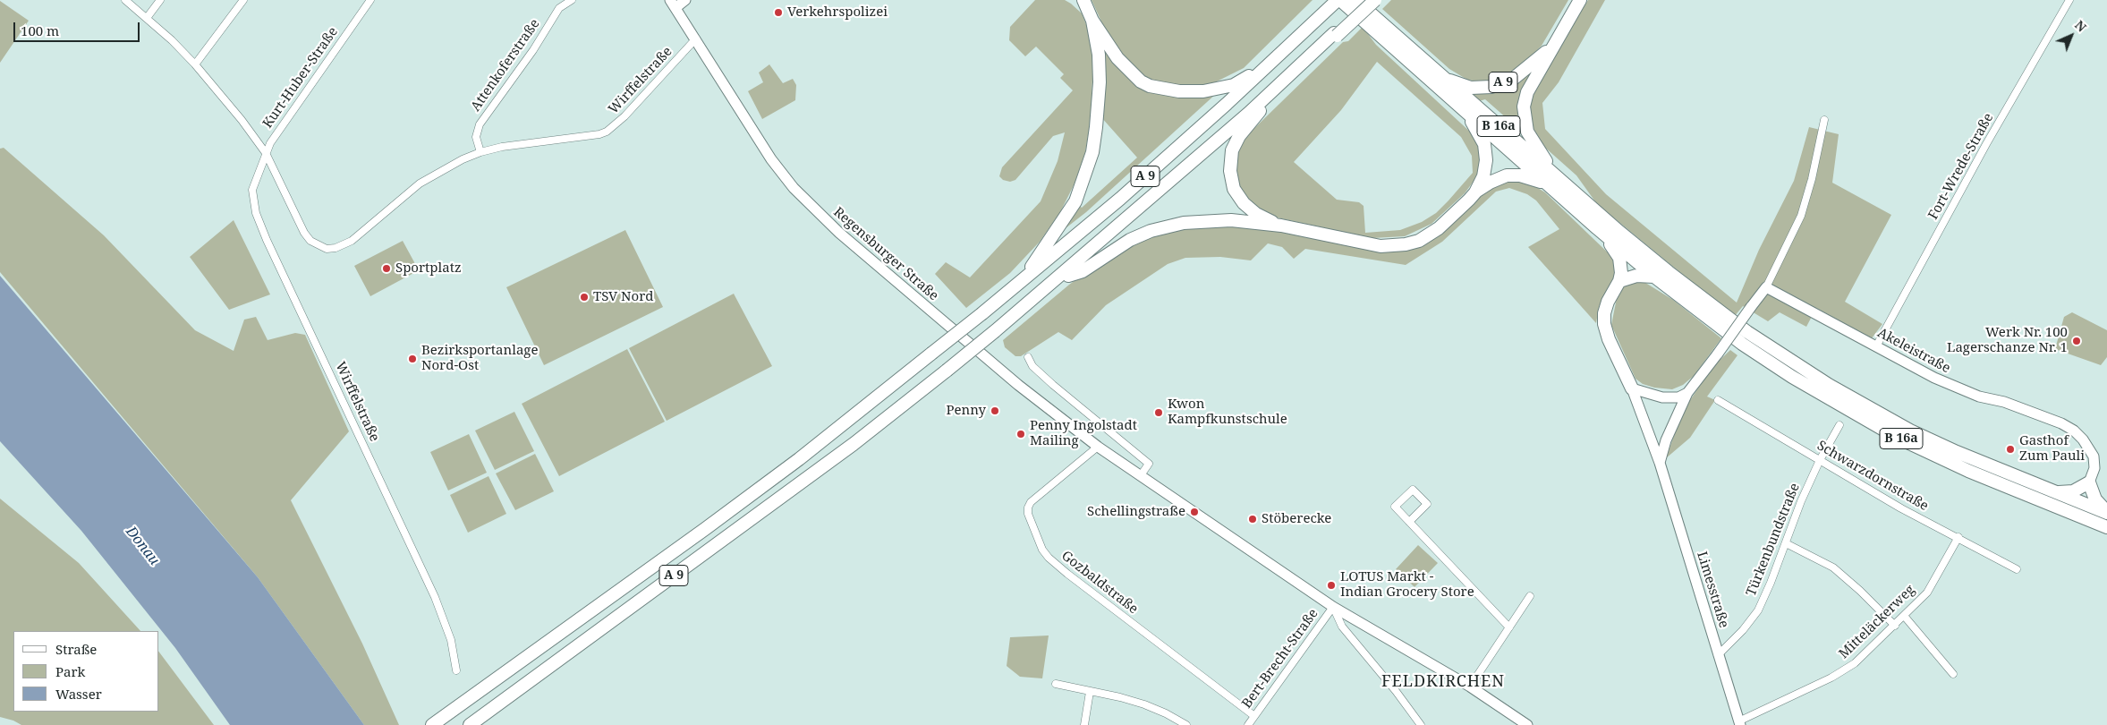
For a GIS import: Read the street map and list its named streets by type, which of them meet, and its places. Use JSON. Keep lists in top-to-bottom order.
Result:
{
  "streets": {
    "highway": ["A 9", "B 16a"],
    "street": [
      "Attenkoferstraße",
      "Kurt-Huber-Straße",
      "Wirffelstraße",
      "Fort-Wrede-Straße",
      "Regensburger Straße",
      "Akeleistraße",
      "Schwarzdornstraße",
      "Türkenbundstraße",
      "Gozbaldstraße",
      "Limesstraße",
      "Mitteläckerweg",
      "Bert-Brecht-Straße"
    ]
  },
  "crossings": [
    ["Attenkoferstraße", "Wirffelstraße"],
    ["Kurt-Huber-Straße", "Wirffelstraße"],
    ["Wirffelstraße", "Regensburger Straße"],
    ["A 9", "B 16a"],
    ["Fort-Wrede-Straße", "Akeleistraße"],
    ["Regensburger Straße", "Gozbaldstraße"],
    ["Regensburger Straße", "Bert-Brecht-Straße"],
    ["Schwarzdornstraße", "Türkenbundstraße"],
    ["Schwarzdornstraße", "Mitteläckerweg"],
    ["Türkenbundstraße", "Limesstraße"],
    ["Gozbaldstraße", "Bert-Brecht-Straße"],
    ["Limesstraße", "Mitteläckerweg"]
  ],
  "districts": ["FELDKIRCHEN"],
  "water": ["Donau"],
  "places": [
    "Verkehrspolizei",
    "Sportplatz",
    "TSV Nord",
    "Werk Nr. 100 Lagerschanze Nr. 1",
    "Bezirksportanlage Nord-Ost",
    "Penny",
    "Kwon Kampfkunstschule",
    "Penny Ingolstadt Mailing",
    "Gasthof Zum Pauli",
    "Schellingstraße",
    "Stöberecke",
    "LOTUS Markt - Indian Grocery Store"
  ],
  "legend": ["Straße", "Park", "Wasser"],
  "scale_bar": "100 m",
  "north": "top right"
}
